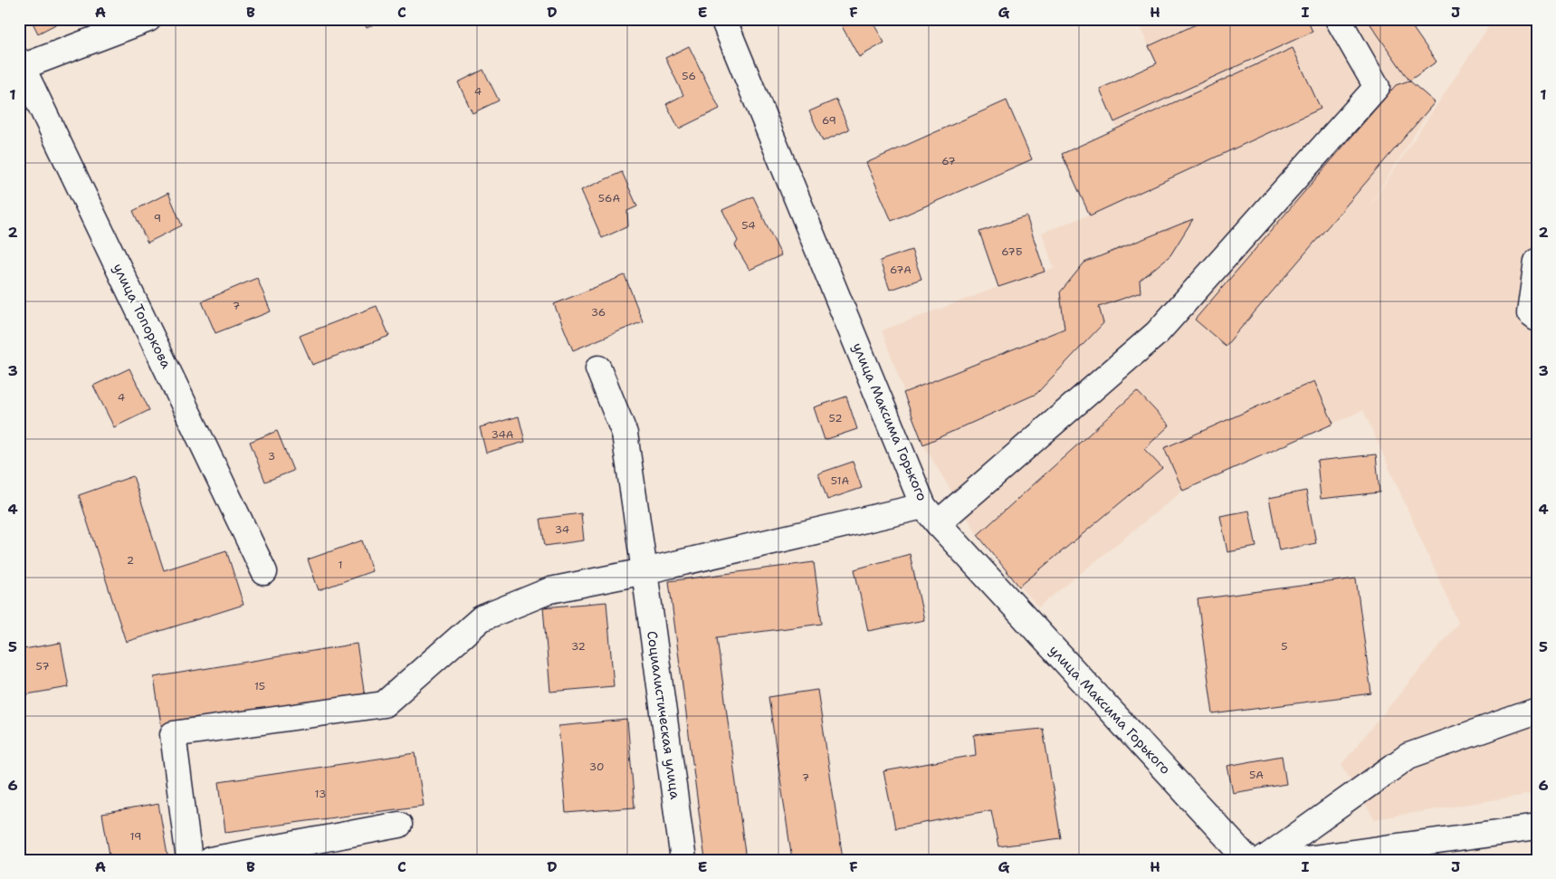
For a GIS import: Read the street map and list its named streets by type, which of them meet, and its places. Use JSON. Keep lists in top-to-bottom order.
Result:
{
  "streets": {
    "street": ["улица Топоркова", "улица Максима Горького", "Социалистическая улица"]
  },
  "house_numbers": [
    "56",
    "4",
    "69",
    "67",
    "56А",
    "9",
    "54",
    "67Б",
    "67А",
    "7",
    "36",
    "4",
    "52",
    "34А",
    "3",
    "51А",
    "34",
    "2",
    "1",
    "32",
    "5",
    "57",
    "15",
    "30",
    "5А",
    "7",
    "13",
    "19"
  ],
  "grid": {
    "columns": [
      "A",
      "B",
      "C",
      "D",
      "E",
      "F",
      "G",
      "H",
      "I",
      "J"
    ],
    "rows": [
      "1",
      "2",
      "3",
      "4",
      "5",
      "6"
    ]
  }
}
